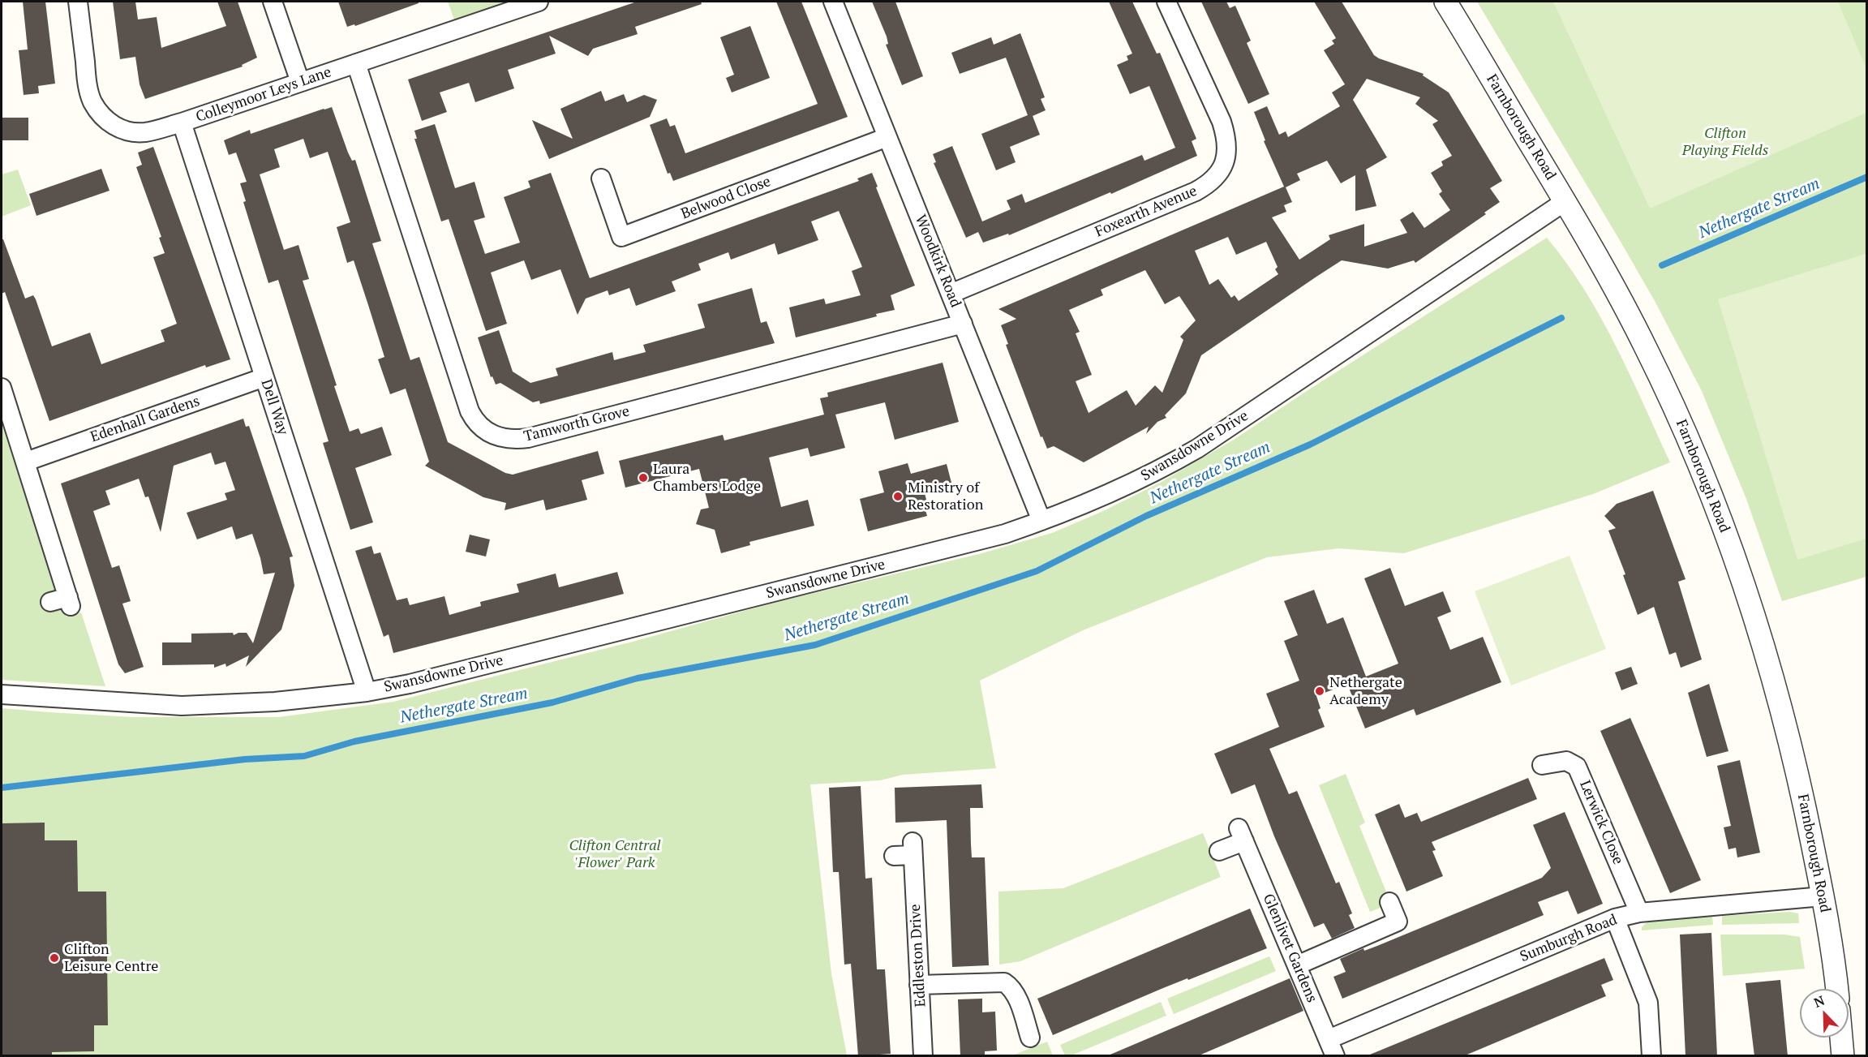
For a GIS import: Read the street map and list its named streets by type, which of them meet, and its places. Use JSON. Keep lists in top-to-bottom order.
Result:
{
  "streets": {
    "street": [
      "Colleymoor Leys Lane",
      "Farnborough Road",
      "Belwood Close",
      "Foxearth Avenue",
      "Woodkirk Road",
      "Dell Way",
      "Edenhall Gardens",
      "Tamworth Grove",
      "Swansdowne Drive",
      "Lerwick Close",
      "Sumburgh Road",
      "Glenlivet Gardens",
      "Eddleston Drive"
    ]
  },
  "crossings": [
    ["Colleymoor Leys Lane", "Dell Way"],
    ["Colleymoor Leys Lane", "Tamworth Grove"],
    ["Farnborough Road", "Swansdowne Drive"],
    ["Farnborough Road", "Sumburgh Road"],
    ["Belwood Close", "Woodkirk Road"],
    ["Foxearth Avenue", "Woodkirk Road"],
    ["Woodkirk Road", "Tamworth Grove"],
    ["Woodkirk Road", "Swansdowne Drive"],
    ["Dell Way", "Edenhall Gardens"],
    ["Dell Way", "Swansdowne Drive"],
    ["Lerwick Close", "Sumburgh Road"],
    ["Sumburgh Road", "Glenlivet Gardens"]
  ],
  "water": ["Nethergate Stream"],
  "parks": ["Clifton Playing Fields", "Clifton Central 'Flower' Park"],
  "places": [
    "Laura Chambers Lodge",
    "Ministry of Restoration",
    "Nethergate Academy",
    "Clifton Leisure Centre"
  ],
  "north": "top left"
}
